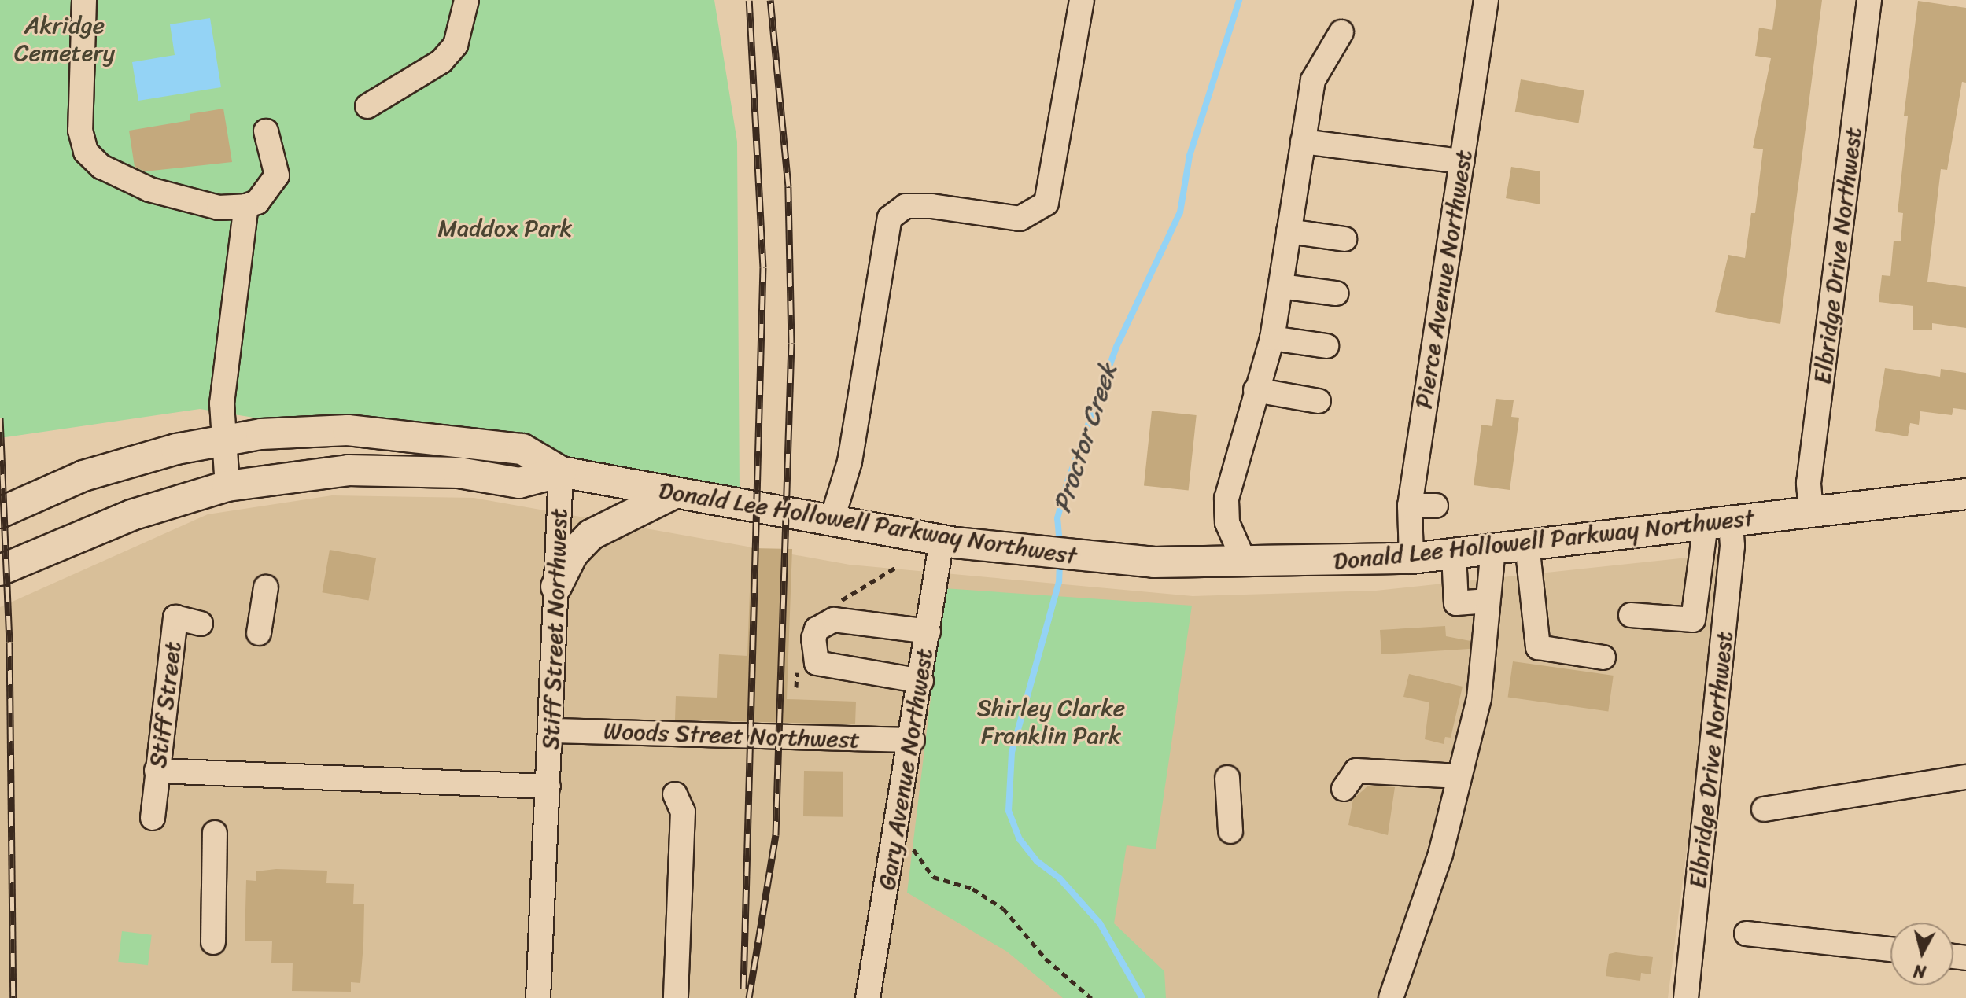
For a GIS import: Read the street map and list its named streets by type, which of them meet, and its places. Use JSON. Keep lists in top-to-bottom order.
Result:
{
  "streets": {
    "main road": ["Donald Lee Hollowell Parkway Northwest"],
    "street": [
      "Elbridge Drive Northwest",
      "Pierce Avenue Northwest",
      "Stiff Street Northwest",
      "Stiff Street",
      "Woods Street Northwest",
      "Gary Avenue Northwest"
    ]
  },
  "crossings": [
    ["Elbridge Drive Northwest", "Donald Lee Hollowell Parkway Northwest"],
    ["Pierce Avenue Northwest", "Donald Lee Hollowell Parkway Northwest"],
    ["Donald Lee Hollowell Parkway Northwest", "Stiff Street Northwest"],
    ["Donald Lee Hollowell Parkway Northwest", "Gary Avenue Northwest"],
    ["Stiff Street Northwest", "Woods Street Northwest"],
    ["Woods Street Northwest", "Gary Avenue Northwest"]
  ],
  "water": ["Proctor Creek"],
  "parks": ["Akridge Cemetery", "Maddox Park", "Shirley Clarke Franklin Park"],
  "north": "bottom"
}
